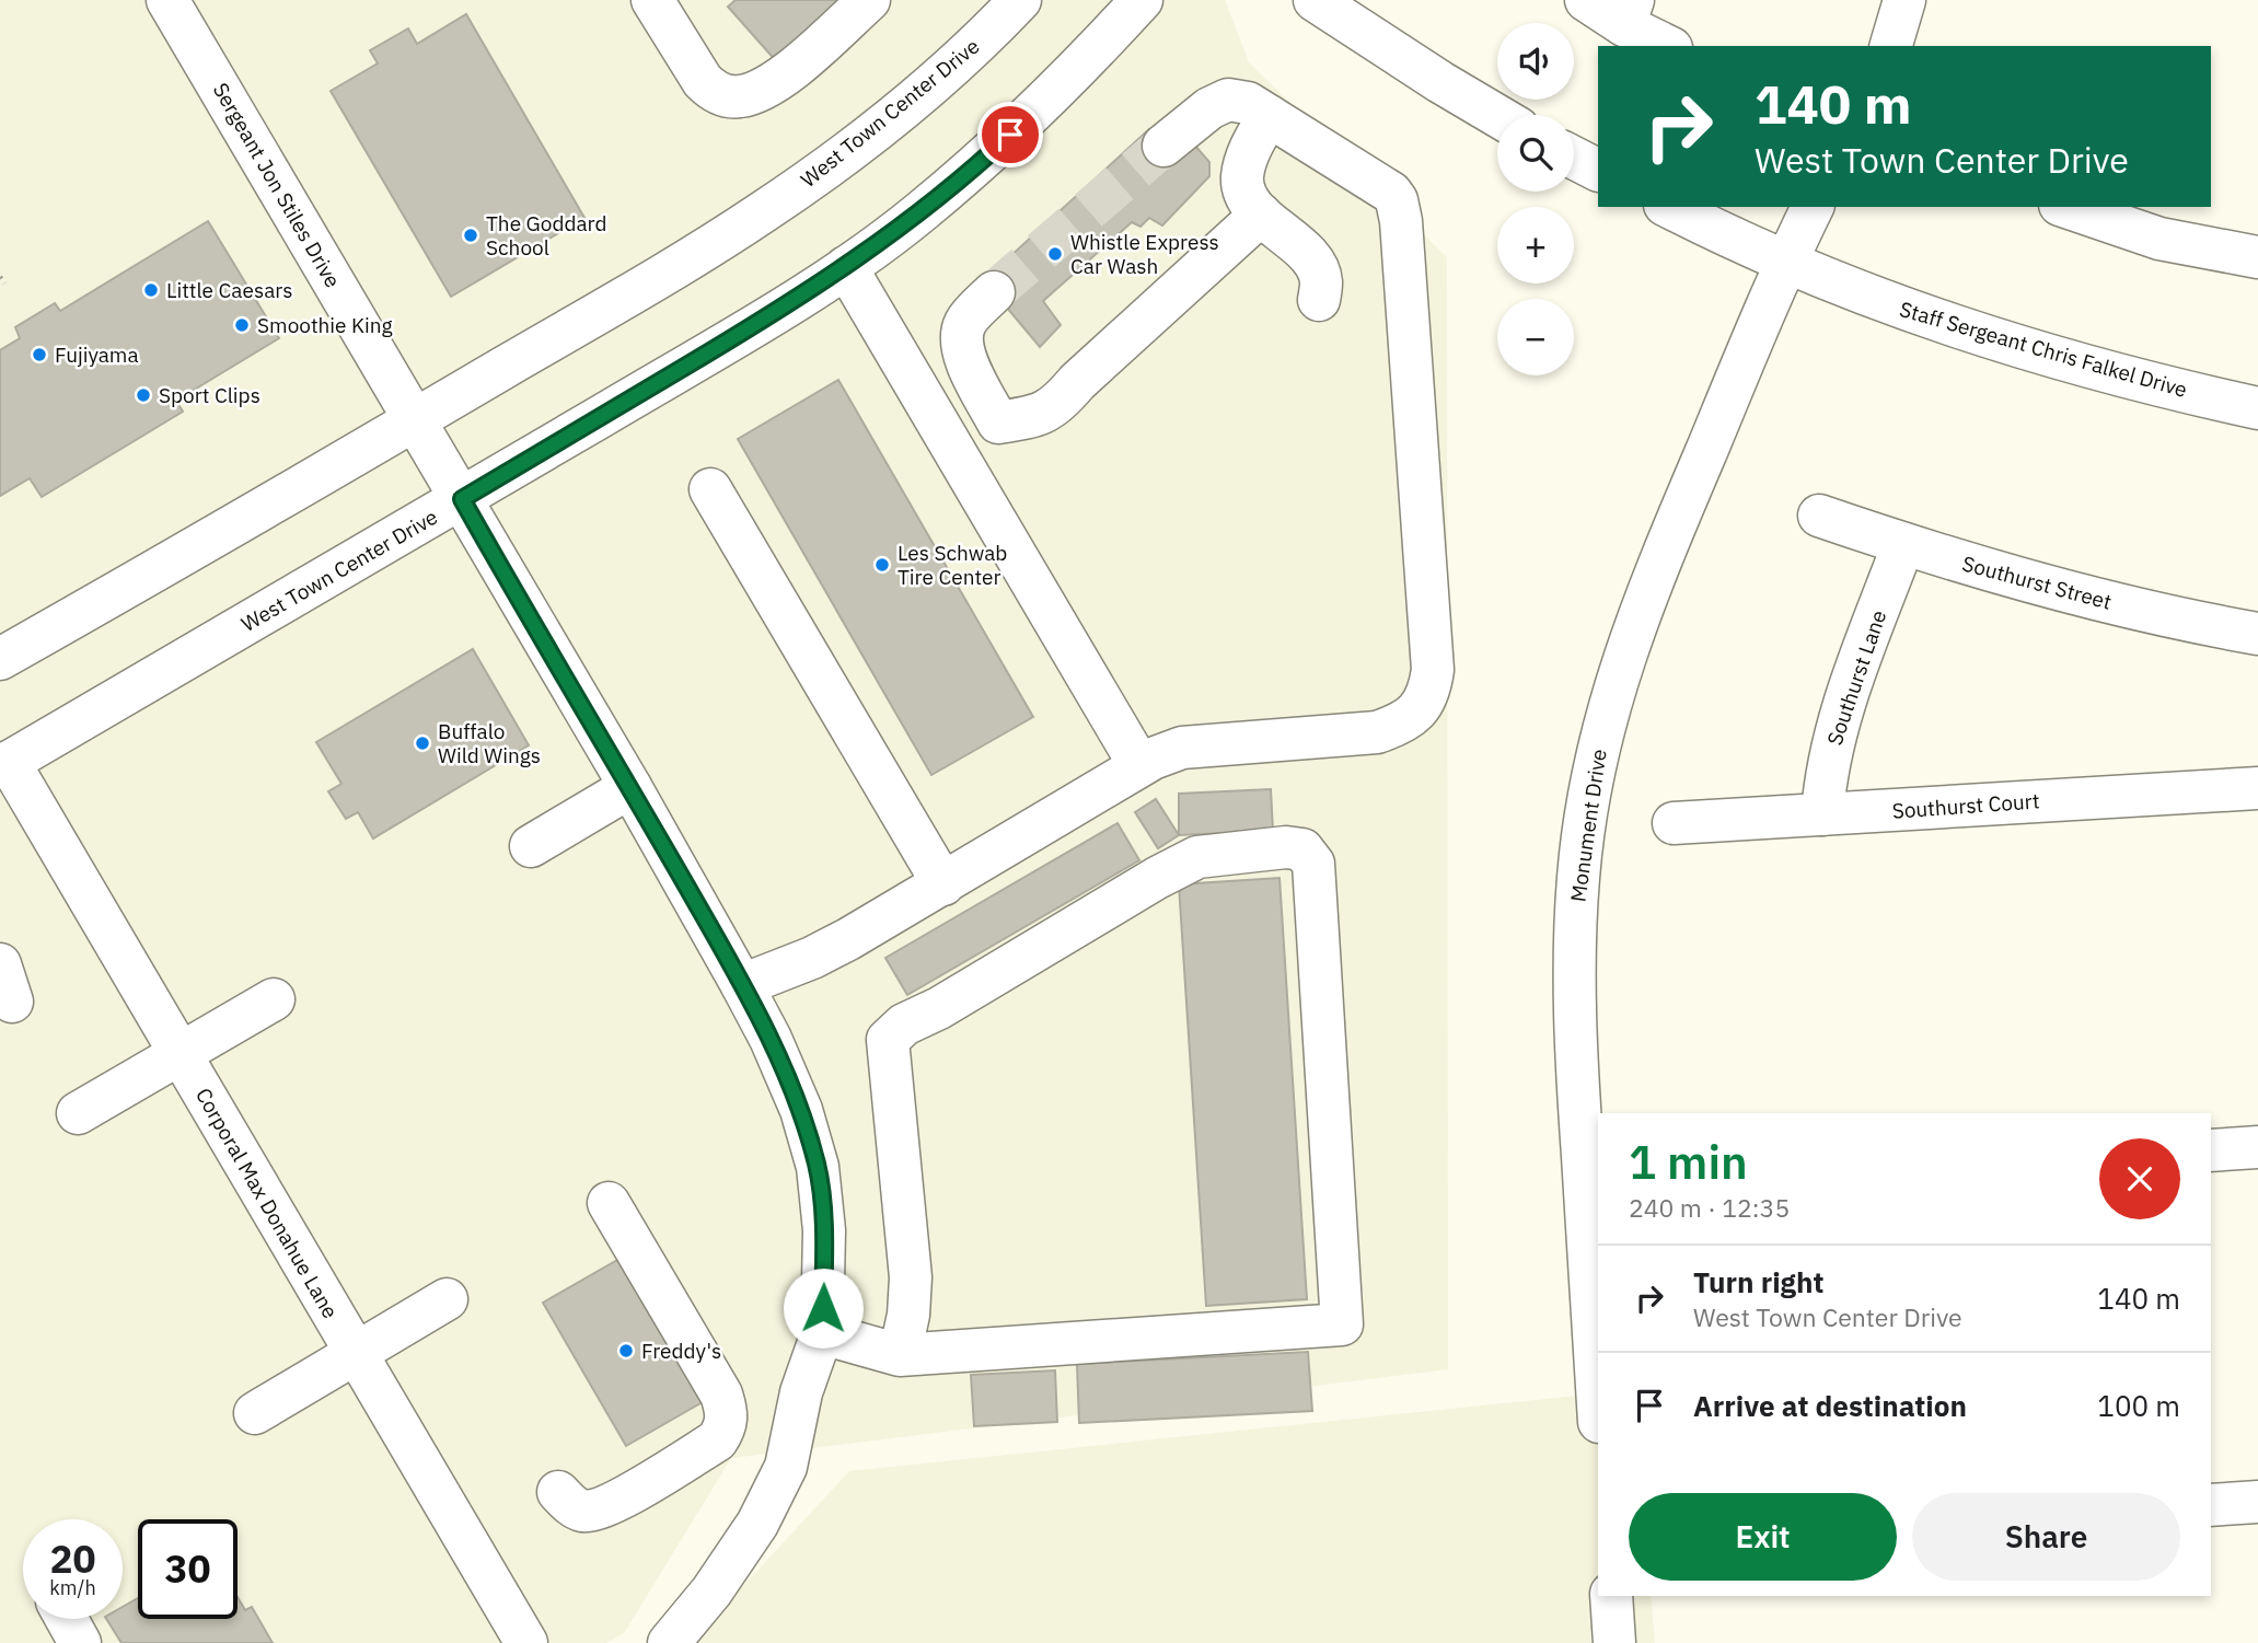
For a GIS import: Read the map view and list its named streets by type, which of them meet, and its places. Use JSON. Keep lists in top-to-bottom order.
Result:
{
  "streets": {
    "street": [
      "West Town Center Drive",
      "Sergeant Jon Stiles Drive",
      "Staff Sergeant Chris Falkel Drive",
      "Southurst Street",
      "Southurst Lane",
      "Southurst Court",
      "Monument Drive",
      "Corporal Max Donahue Lane"
    ]
  },
  "crossings": [
    ["West Town Center Drive", "Sergeant Jon Stiles Drive"],
    ["West Town Center Drive", "Corporal Max Donahue Lane"],
    ["Staff Sergeant Chris Falkel Drive", "Monument Drive"],
    ["Southurst Street", "Southurst Lane"],
    ["Southurst Lane", "Southurst Court"]
  ],
  "places": [
    "The Goddard School",
    "Whistle Express Car Wash",
    "Little Caesars",
    "Smoothie King",
    "Fujiyama",
    "Sport Clips",
    "Les Schwab Tire Center",
    "Buffalo Wild Wings",
    "Freddy's"
  ],
  "page": {
    "map_buttons": ["+", "−"],
    "turn": ["140 m", "West Town Center Drive"],
    "heading": ["1 min", "240 m · 12:35"],
    "list": [
      {
        "name": "Turn right",
        "note": "West Town Center Drive",
        "value": "140 m"
      },
      {
        "name": "Arrive at destination",
        "value": "100 m"
      }
    ],
    "buttons": ["Exit", "Share"],
    "speed": "20 km/h",
    "limit": "30"
  }
}
